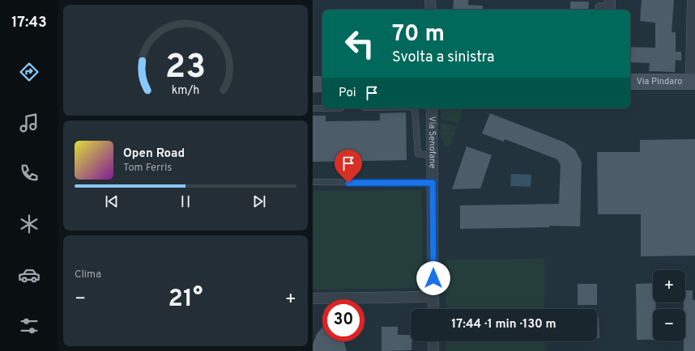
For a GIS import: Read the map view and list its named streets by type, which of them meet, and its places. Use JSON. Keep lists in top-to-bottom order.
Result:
{
  "streets": {
    "street": ["Via Pindaro", "Via Senofane"]
  },
  "page": {
    "tabs": "17:43",
    "turn": ["70 m", "Svolta a sinistra"],
    "then": "Poi",
    "song": ["Open Road", "Tom Ferris"],
    "tile": "Clima",
    "map_buttons": ["+", "−"],
    "heat": ["−", "21°", "+"],
    "limit": "30",
    "trip": "17:44 · 1 min · 130 m",
    "gauge": ["23", "km/h"]
  }
}
